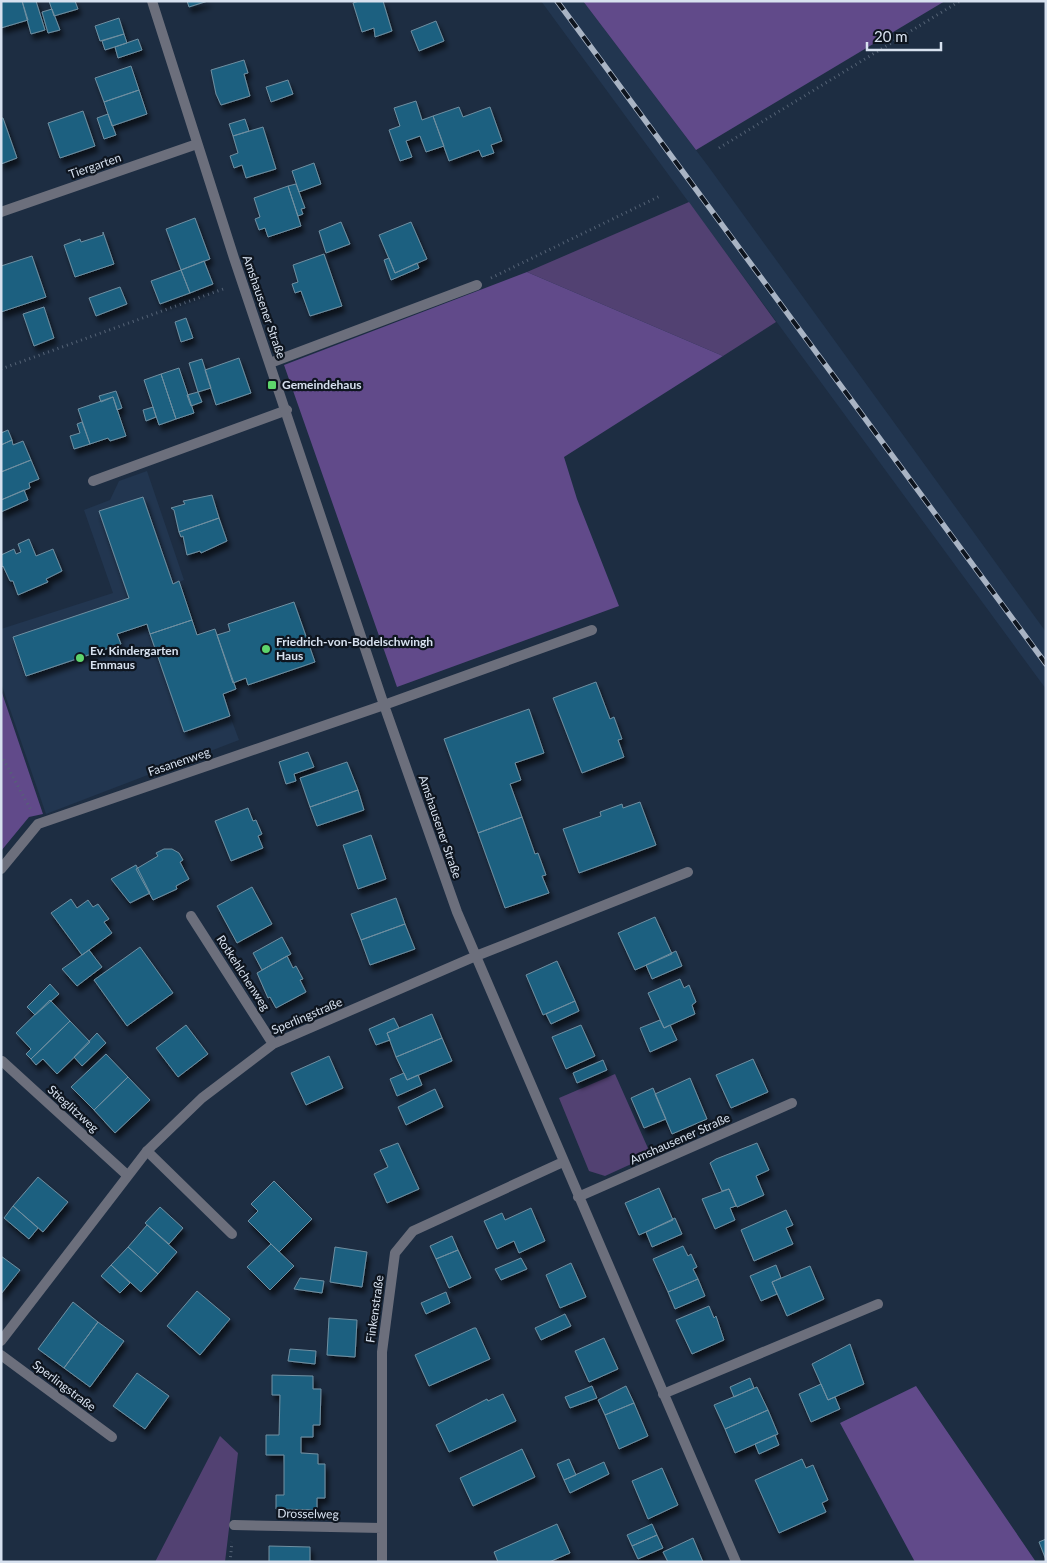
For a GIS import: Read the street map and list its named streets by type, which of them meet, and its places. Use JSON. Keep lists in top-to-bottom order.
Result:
{
  "streets": {
    "street": [
      "Tiergarten",
      "Amshausener Straße",
      "Fasanenweg",
      "Rotkehlchenweg",
      "Sperlingstraße",
      "Stieglitzweg",
      "Finkenstraße",
      "Drosselweg"
    ]
  },
  "crossings": [
    ["Tiergarten", "Amshausener Straße"],
    ["Amshausener Straße", "Fasanenweg"],
    ["Amshausener Straße", "Sperlingstraße"],
    ["Amshausener Straße", "Finkenstraße"],
    ["Rotkehlchenweg", "Sperlingstraße"],
    ["Sperlingstraße", "Stieglitzweg"],
    ["Finkenstraße", "Drosselweg"]
  ],
  "places": {
    "transit": ["Gemeindehaus"],
    "other": ["Friedrich-von-Bodelschwingh Haus", "Ev. Kindergarten Emmaus"]
  },
  "scale_bar": "20 m"
}
